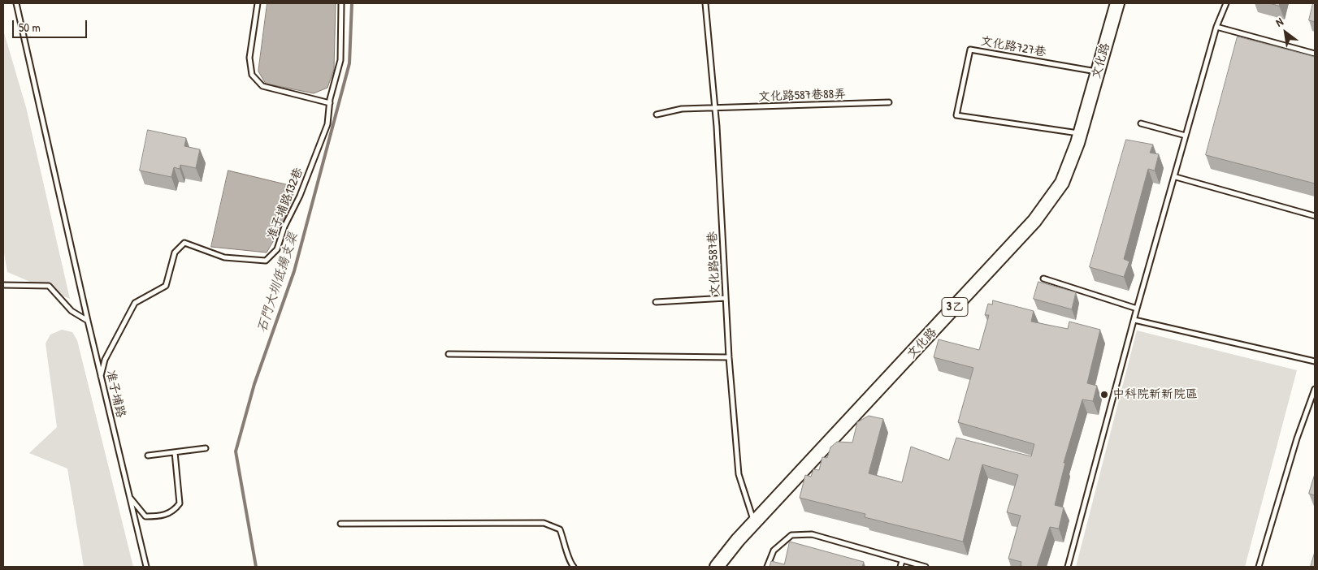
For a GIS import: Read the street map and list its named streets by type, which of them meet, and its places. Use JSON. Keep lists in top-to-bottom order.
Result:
{
  "streets": {
    "main road": ["文化路", "3乙"],
    "lane": [
      "文化路727巷",
      "文化路587巷88弄",
      "准子埔路132巷",
      "文化路587巷",
      "准子埔路"
    ]
  },
  "crossings": [
    ["文化路727巷", "文化路"],
    ["文化路", "文化路587巷"],
    ["文化路587巷88弄", "文化路587巷"],
    ["准子埔路132巷", "准子埔路"]
  ],
  "water": ["石門大圳低揚支渠"],
  "places": ["中科院新新院區"],
  "scale_bar": "50 m",
  "north": "top left"
}
